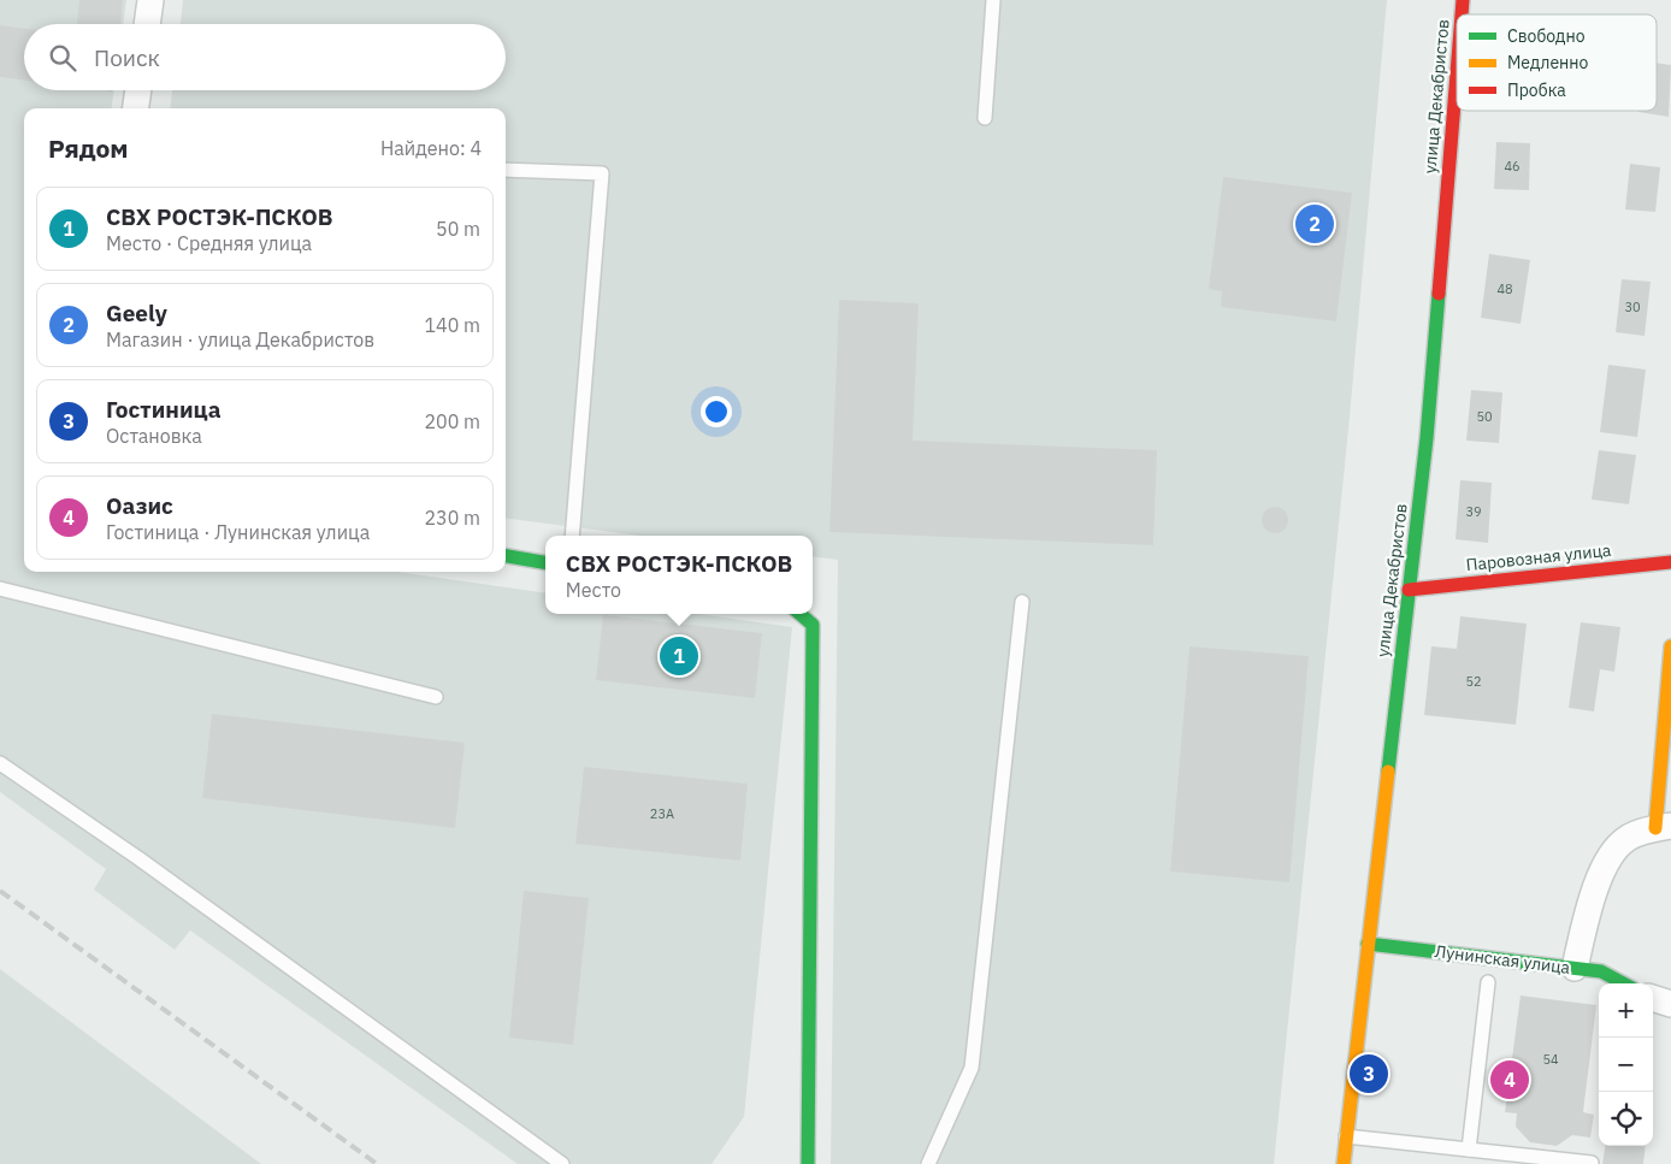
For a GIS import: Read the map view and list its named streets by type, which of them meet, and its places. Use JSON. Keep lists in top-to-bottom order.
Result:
{
  "streets": {
    "street": ["улица Декабристов", "Паровозная улица", "Лунинская улица"]
  },
  "crossings": [
    ["улица Декабристов", "Паровозная улица"],
    ["улица Декабристов", "Лунинская улица"]
  ],
  "house_numbers": [
    "46",
    "48",
    "30",
    "50",
    "39",
    "52",
    "23А",
    "54"
  ],
  "legend": ["Свободно", "Медленно", "Пробка"],
  "page": {
    "search": "Поиск",
    "heading": ["Рядом", "Найдено: 4"],
    "list": [
      {
        "mark": "1",
        "name": "СВХ РОСТЭК-ПСКОВ",
        "note": "Место · Средняя улица",
        "value": "50 m"
      },
      {
        "mark": "2",
        "name": "Geely",
        "note": "Магазин · улица Декабристов",
        "value": "140 m"
      },
      {
        "mark": "3",
        "name": "Гостиница",
        "note": "Остановка",
        "value": "200 m"
      },
      {
        "mark": "4",
        "name": "Оазис",
        "note": "Гостиница · Лунинская улица",
        "value": "230 m"
      }
    ],
    "pins": [
      "2",
      "1",
      "3",
      "4"
    ],
    "popup": ["СВХ РОСТЭК-ПСКОВ", "Место"],
    "map_buttons": ["+", "−"]
  }
}
